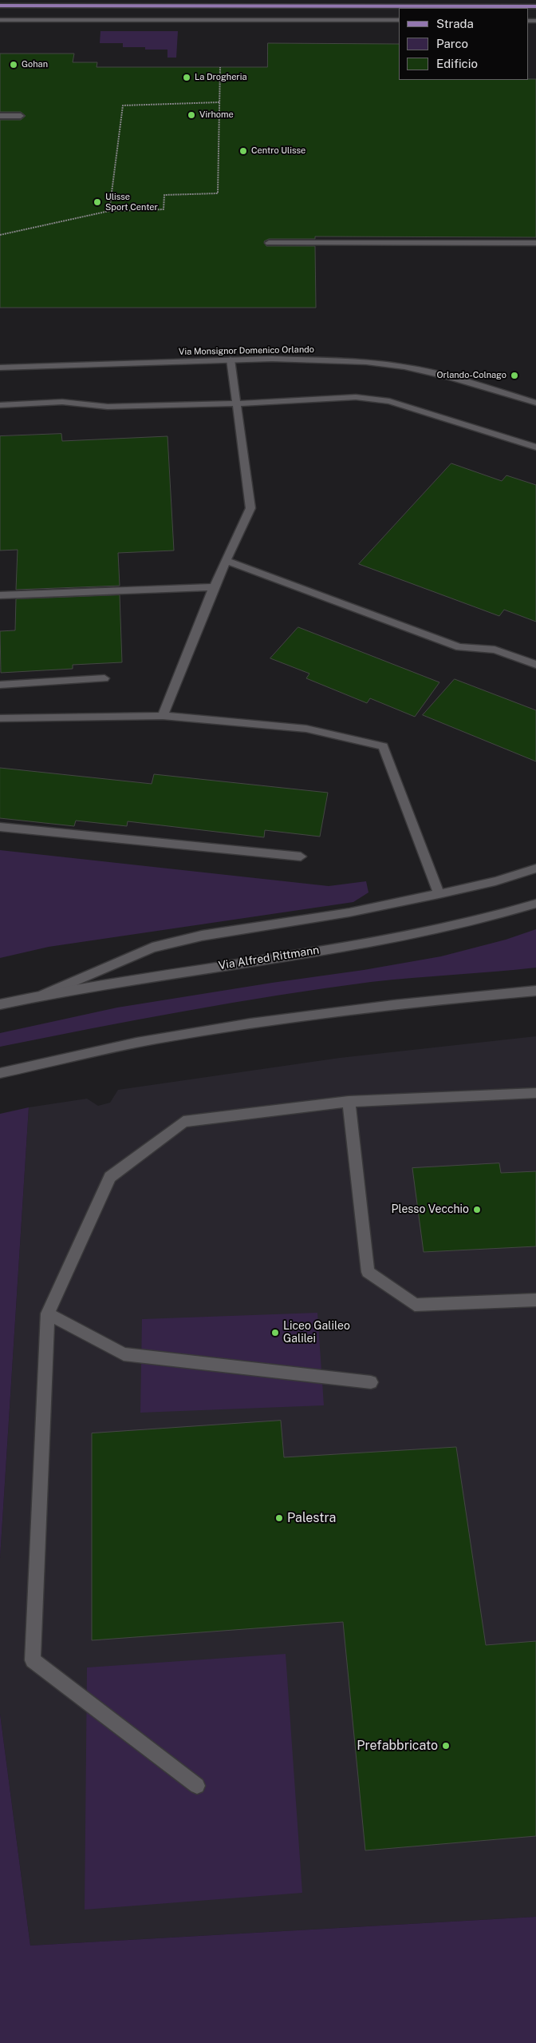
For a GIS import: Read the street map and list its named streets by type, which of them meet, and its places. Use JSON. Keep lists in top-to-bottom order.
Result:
{
  "streets": {
    "main road": ["Via Monsignor Domenico Orlando", "Via Alfred Rittmann"]
  },
  "places": [
    "Gohan",
    "La Drogheria",
    "Virhome",
    "Centro Ulisse",
    "Ulisse Sport Center",
    "Orlando-Colnago",
    "Plesso Vecchio",
    "Liceo Galileo Galilei",
    "Palestra",
    "Prefabbricato"
  ],
  "legend": ["Strada", "Parco", "Edificio"]
}
